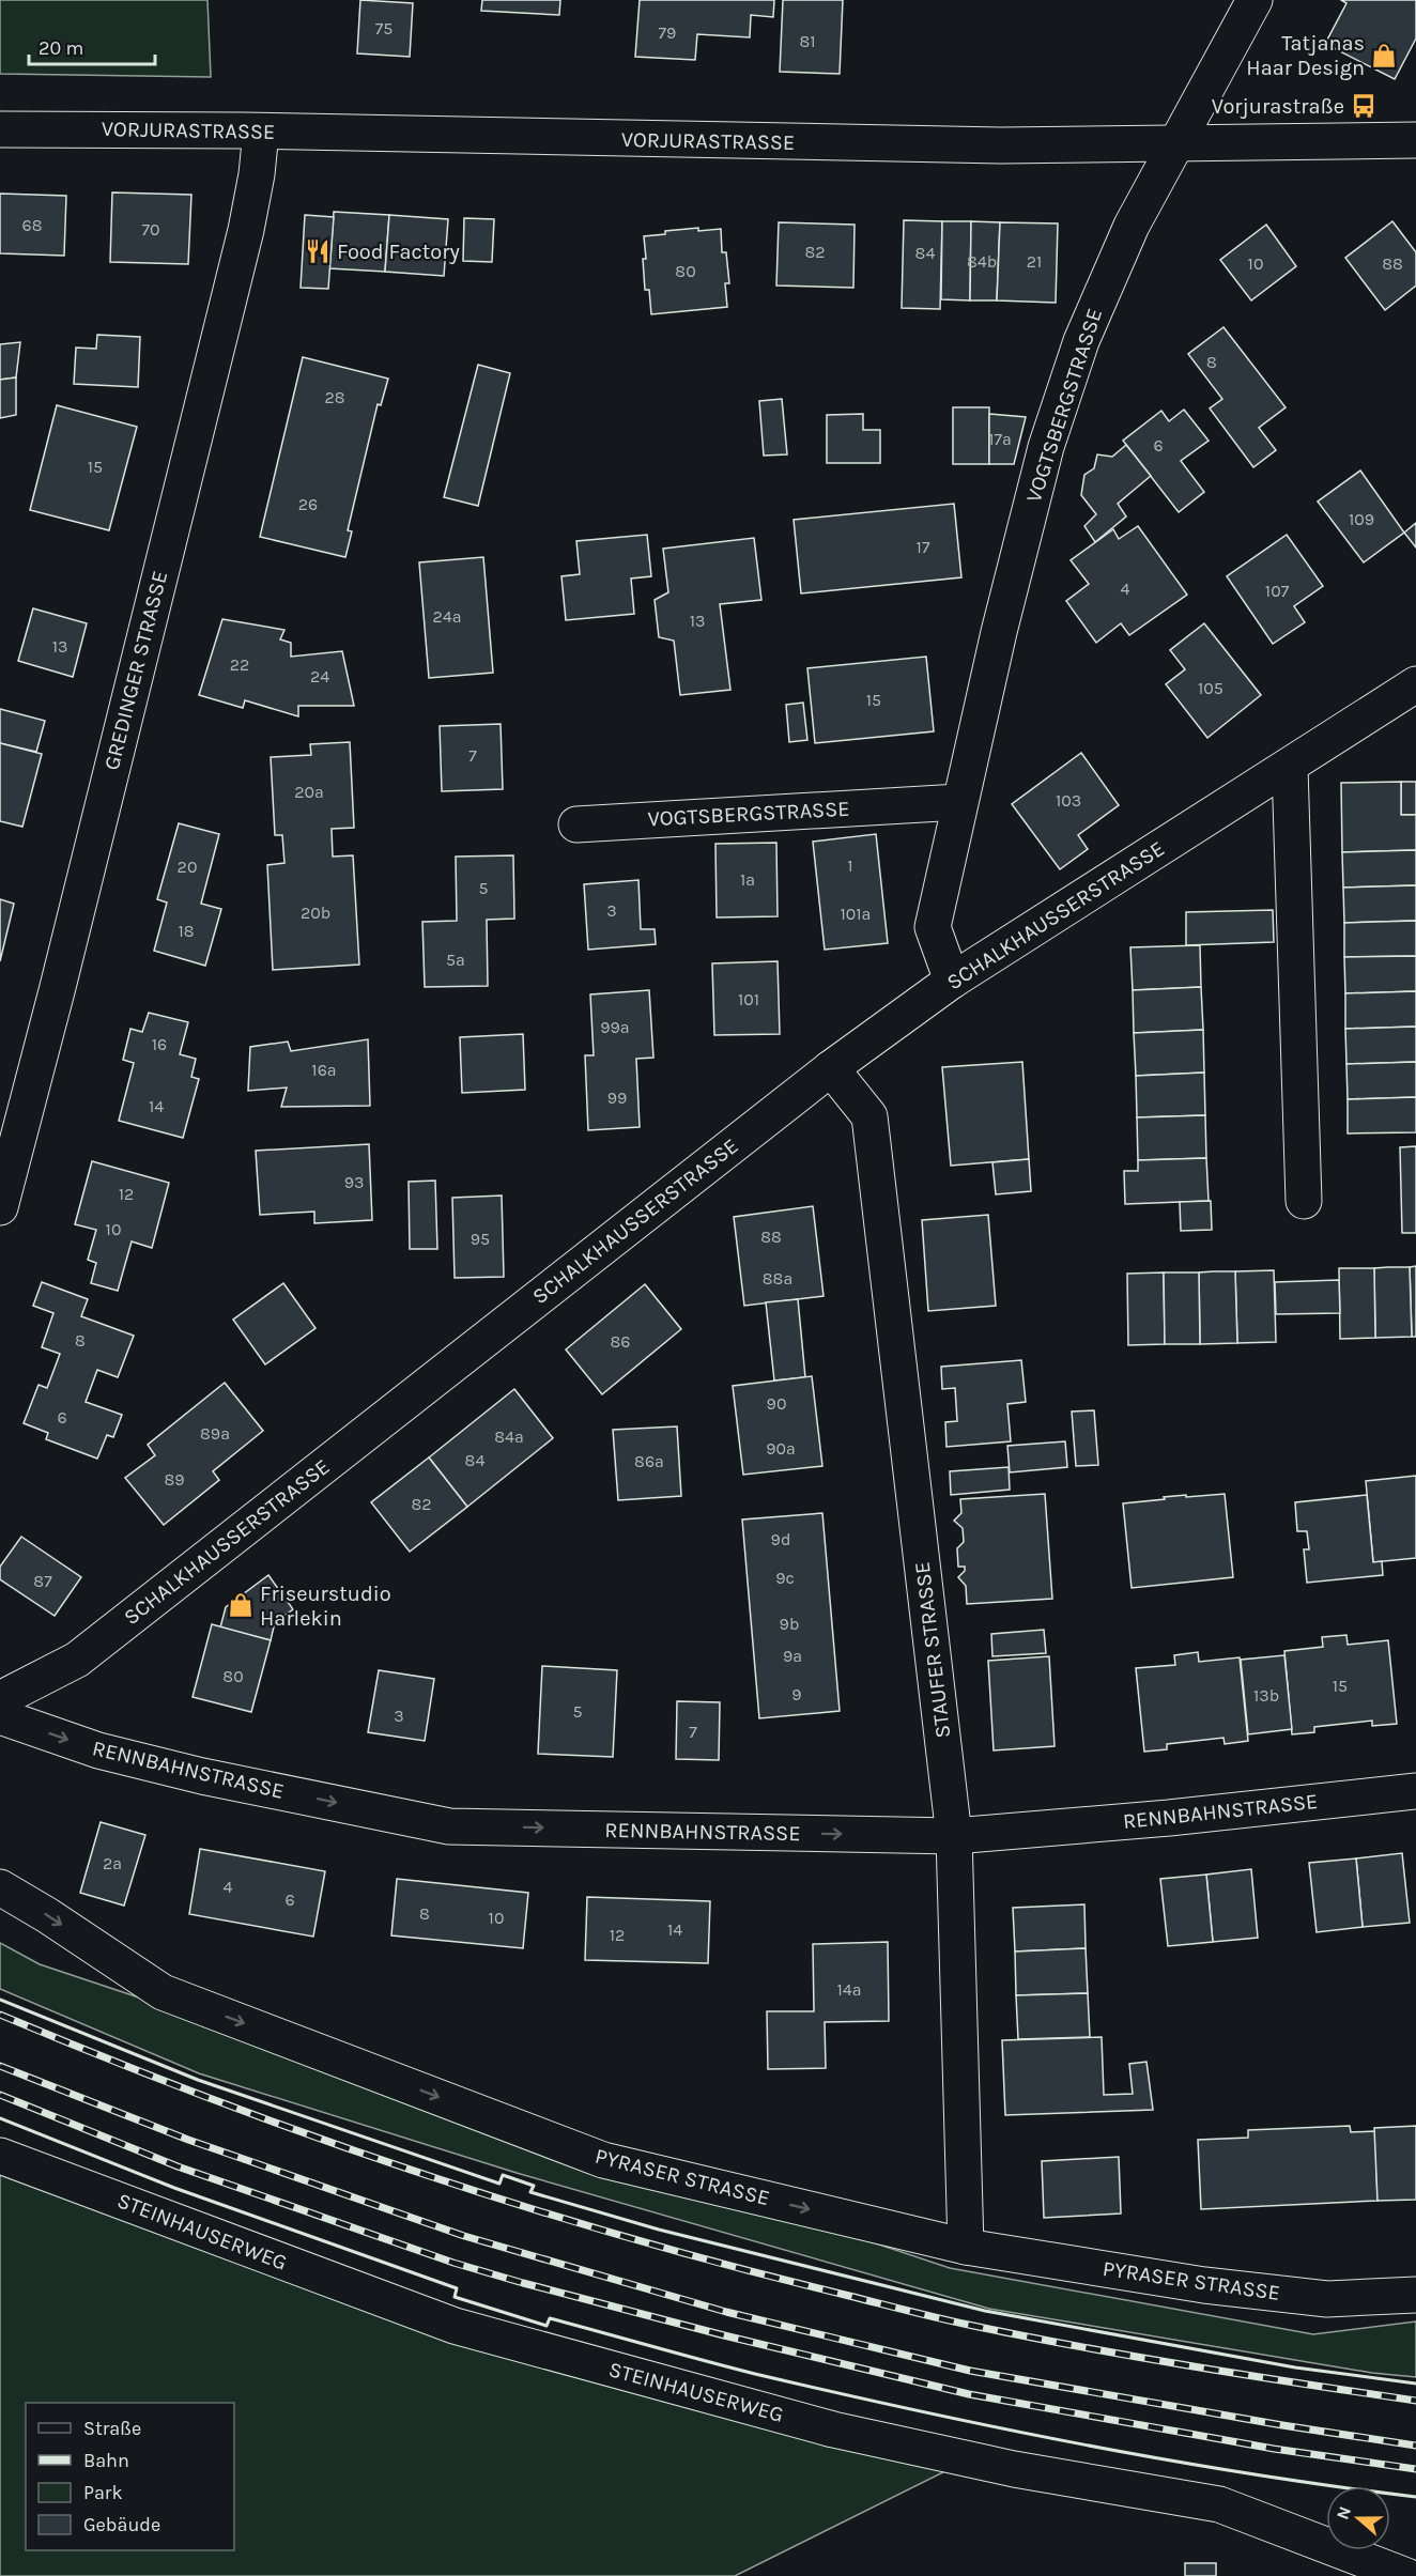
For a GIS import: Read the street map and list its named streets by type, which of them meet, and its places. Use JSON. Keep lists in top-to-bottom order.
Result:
{
  "streets": {
    "street": [
      "VORJURASTRASSE",
      "VOGTSBERGSTRASSE",
      "GREDINGER STRASSE",
      "SCHALKHAUSSERSTRASSE",
      "STAUFER STRASSE",
      "RENNBAHNSTRASSE",
      "PYRASER STRASSE",
      "STEINHAUSERWEG"
    ]
  },
  "crossings": [
    ["VORJURASTRASSE", "VOGTSBERGSTRASSE"],
    ["VORJURASTRASSE", "GREDINGER STRASSE"],
    ["VOGTSBERGSTRASSE", "SCHALKHAUSSERSTRASSE"],
    ["SCHALKHAUSSERSTRASSE", "STAUFER STRASSE"],
    ["STAUFER STRASSE", "RENNBAHNSTRASSE"],
    ["STAUFER STRASSE", "PYRASER STRASSE"]
  ],
  "one_way": ["RENNBAHNSTRASSE", "PYRASER STRASSE"],
  "places": {
    "shop": ["Tatjanas Haar Design", "Friseurstudio Harlekin"],
    "bus stop": ["Vorjurastraße"],
    "restaurant": ["Food Factory"]
  },
  "house_numbers": [
    "75",
    "79",
    "81",
    "68",
    "70",
    "82",
    "84",
    "84b",
    "21",
    "10",
    "88",
    "80",
    "8",
    "28",
    "17a",
    "6",
    "15",
    "26",
    "109",
    "17",
    "4",
    "107",
    "24a",
    "13",
    "13",
    "22",
    "24",
    "105",
    "15",
    "7",
    "20a",
    "103",
    "1",
    "20",
    "1a",
    "5",
    "3",
    "20b",
    "101a",
    "18",
    "5a",
    "101",
    "99a",
    "16",
    "16a",
    "99",
    "14",
    "93",
    "12",
    "10",
    "88",
    "95",
    "88a",
    "8",
    "86",
    "90",
    "6",
    "89a",
    "84a",
    "90a",
    "84",
    "86a",
    "89",
    "82",
    "9d",
    "9c",
    "87",
    "9b",
    "9a",
    "80",
    "15",
    "9",
    "13b",
    "5",
    "3",
    "7",
    "2a",
    "4",
    "6",
    "8",
    "10",
    "14",
    "12",
    "14a"
  ],
  "legend": [
    "Straße",
    "Bahn",
    "Park",
    "Gebäude"
  ],
  "scale_bar": "20 m",
  "north": "left"
}
